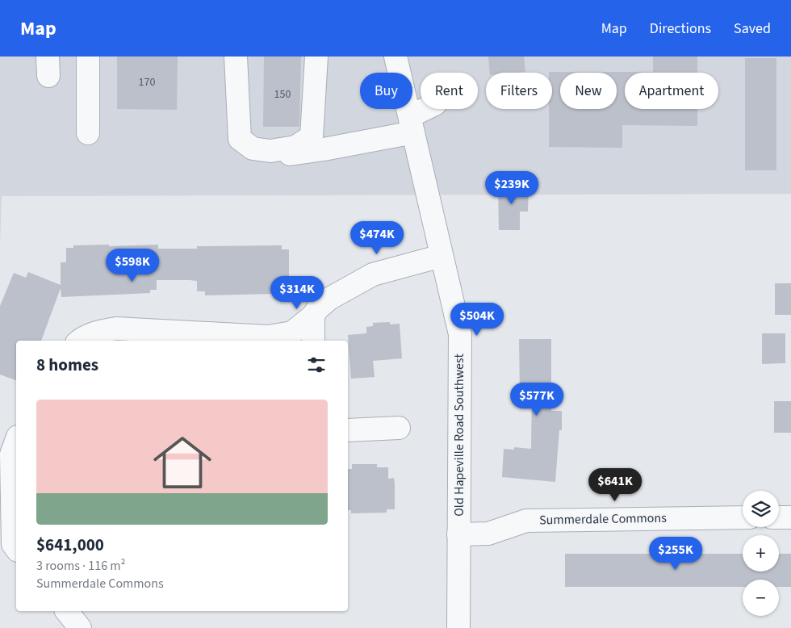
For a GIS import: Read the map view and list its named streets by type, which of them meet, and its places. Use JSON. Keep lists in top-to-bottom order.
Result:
{
  "streets": {
    "street": ["Old Hapeville Road Southwest", "Summerdale Commons"]
  },
  "crossings": [
    ["Old Hapeville Road Southwest", "Summerdale Commons"]
  ],
  "house_numbers": ["170", "150"],
  "page": {
    "header": "Map",
    "nav": ["Map", "Directions", "Saved"],
    "chip": [
      "Buy",
      "Rent",
      "Filters",
      "New",
      "Apartment"
    ],
    "price": [
      "$239K",
      "$474K",
      "$598K",
      "$314K",
      "$504K",
      "$577K",
      "$641K",
      "$255K"
    ],
    "heading": "8 homes",
    "list": [
      {
        "name": "$641,000",
        "note": "3 rooms · 116 m² · Summerdale Commons"
      }
    ],
    "map_buttons": ["+", "−"]
  }
}
